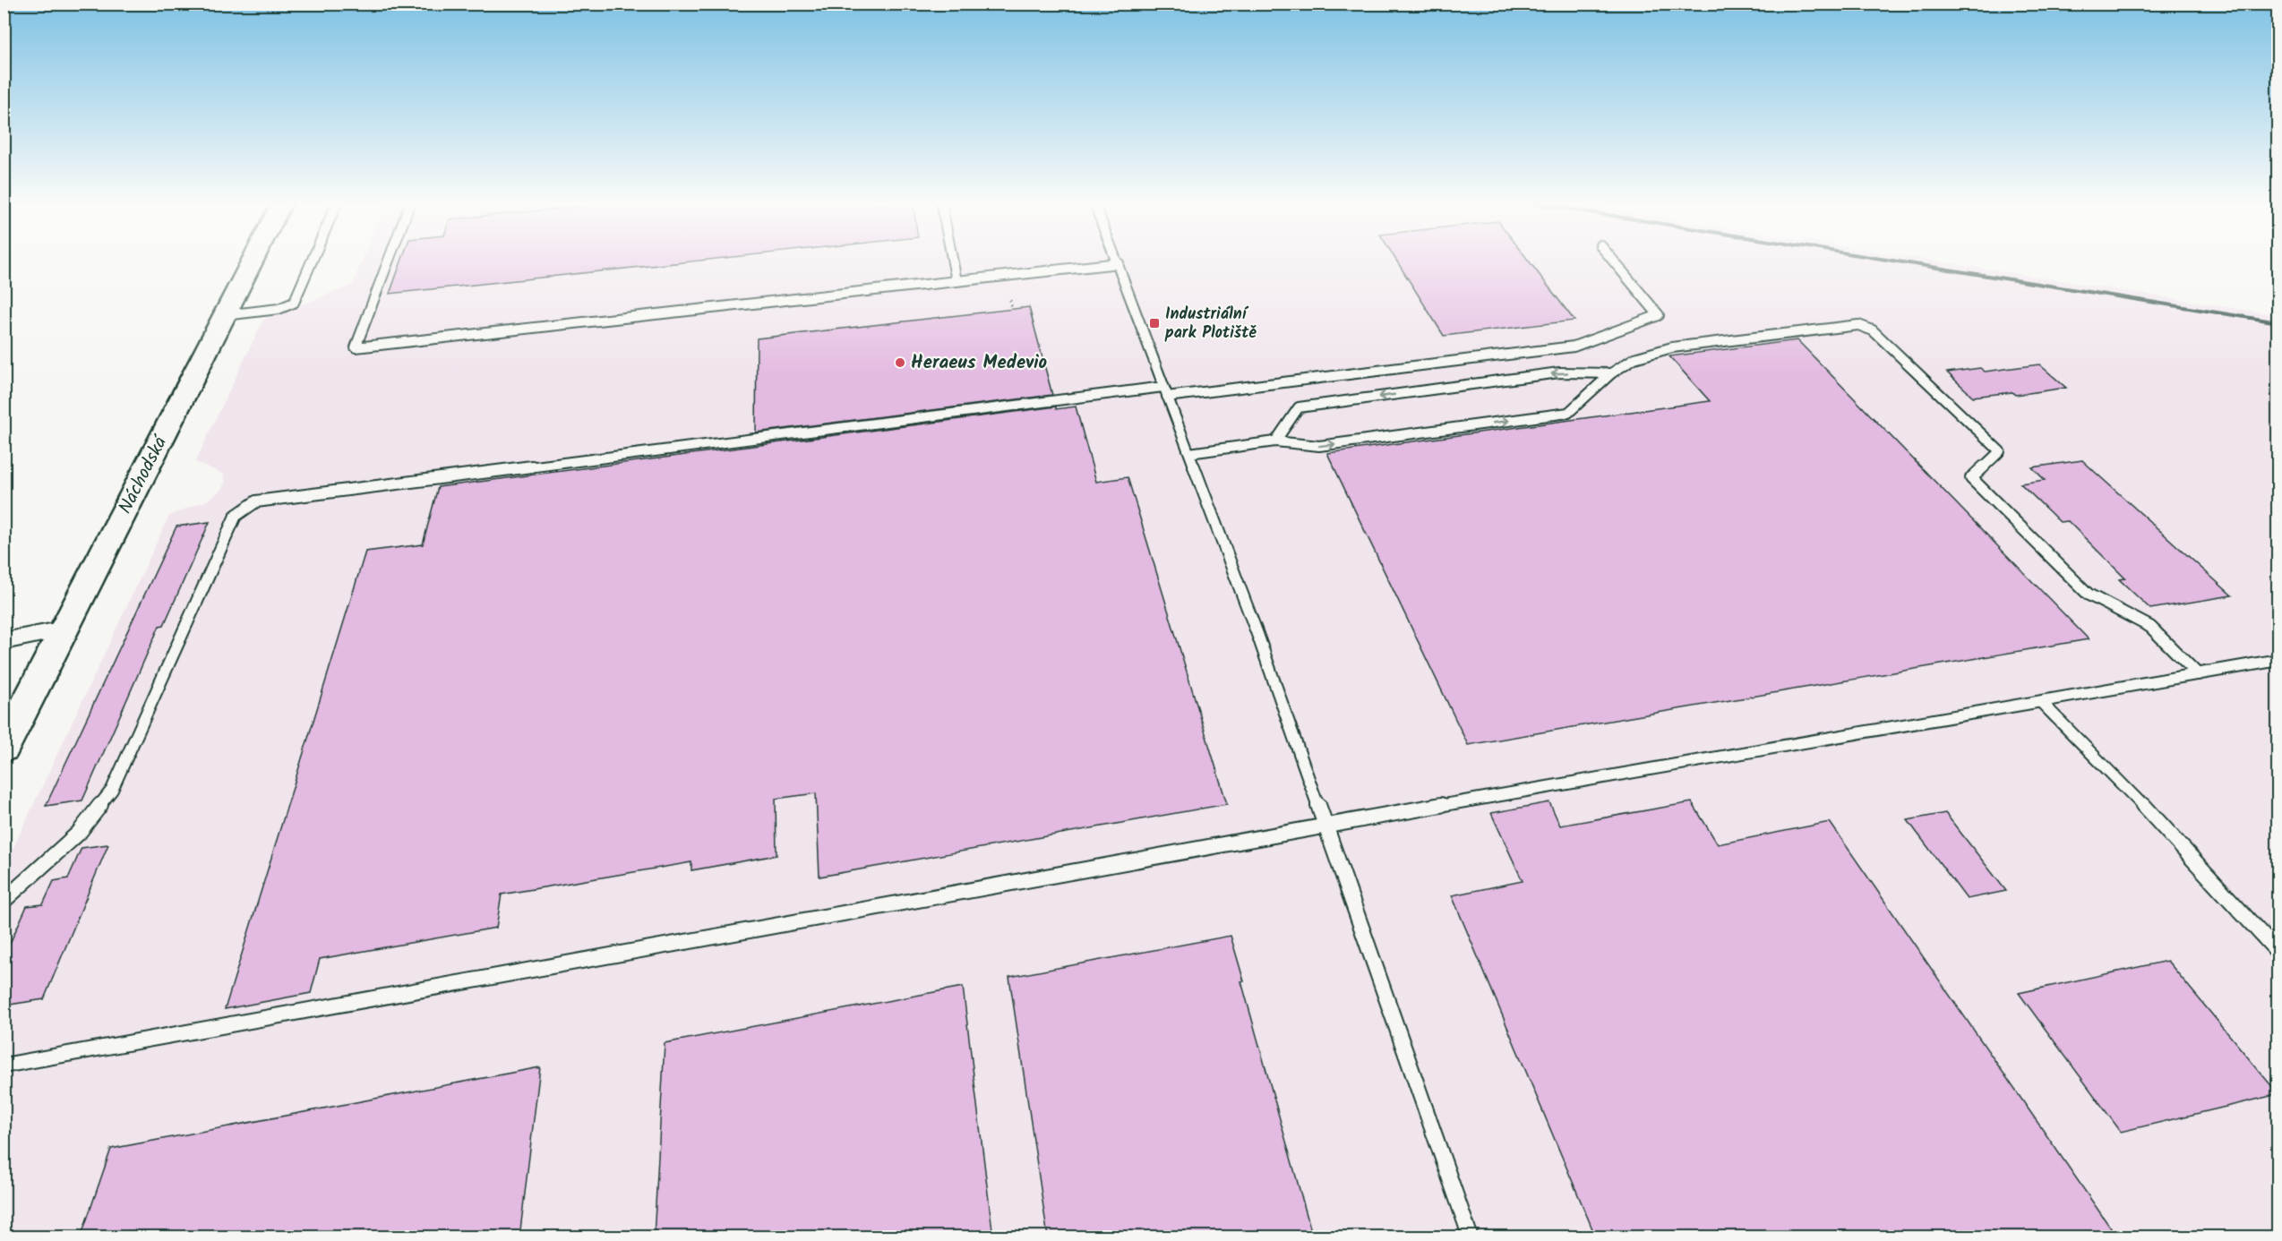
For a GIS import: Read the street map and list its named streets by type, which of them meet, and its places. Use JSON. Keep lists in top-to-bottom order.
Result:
{
  "streets": {
    "main road": ["Náchodská"]
  },
  "places": {
    "transit": ["Industriální park Plotiště"],
    "other": ["Heraeus Medevio"]
  }
}
